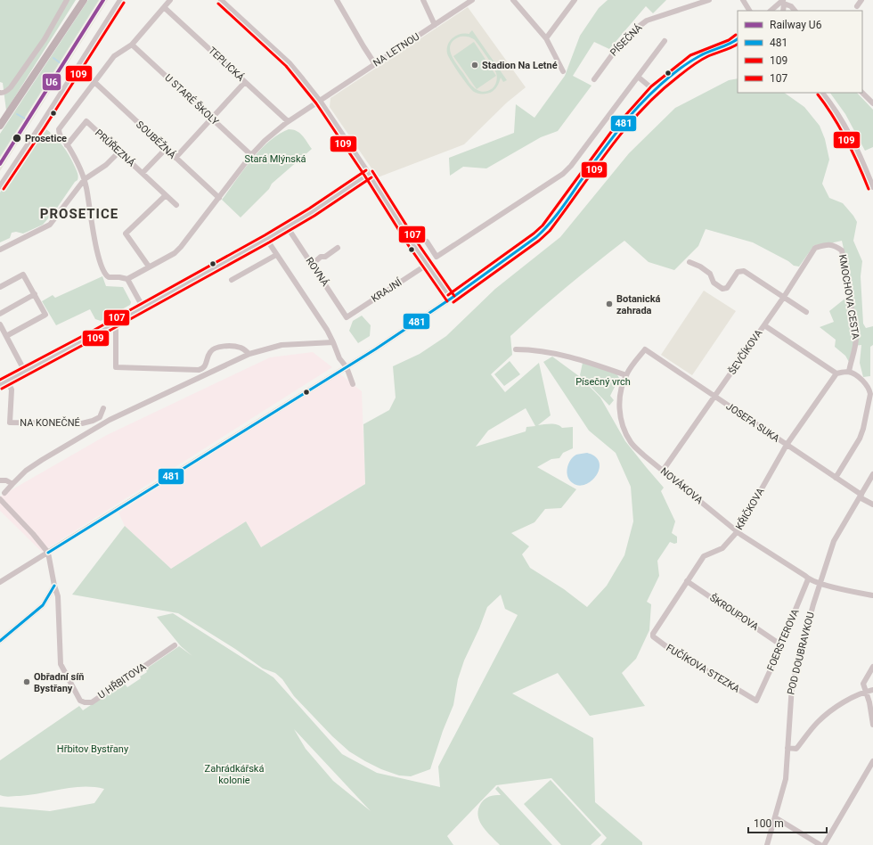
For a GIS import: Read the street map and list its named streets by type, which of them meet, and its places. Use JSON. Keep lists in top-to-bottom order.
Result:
{
  "streets": {
    "street": [
      "PÍSEČNÁ",
      "NA LETNOU",
      "TEPLICKÁ",
      "U STARÉ ŠKOLY",
      "SOUBĚŽNÁ",
      "PRŮŘEZNÁ",
      "ROVNÁ",
      "KRAJNÍ",
      "KMOCHOVA CESTA",
      "ŠEVČÍKOVA",
      "NA KONEČNÉ",
      "JOSEFA SUKA",
      "NOVÁKOVA",
      "KŘIČKOVA",
      "ŠKROUPOVA",
      "FOERSTEROVA",
      "POD DOUBRAVKOU",
      "FUČÍKOVA STEZKA",
      "U HŘBITOVA"
    ]
  },
  "crossings": [
    ["ROVNÁ", "KRAJNÍ"],
    ["KMOCHOVA CESTA", "ŠEVČÍKOVA"],
    ["ŠEVČÍKOVA", "JOSEFA SUKA"],
    ["ŠEVČÍKOVA", "NOVÁKOVA"],
    ["JOSEFA SUKA", "NOVÁKOVA"],
    ["JOSEFA SUKA", "KŘIČKOVA"],
    ["JOSEFA SUKA", "POD DOUBRAVKOU"],
    ["NOVÁKOVA", "KŘIČKOVA"],
    ["NOVÁKOVA", "FOERSTEROVA"],
    ["NOVÁKOVA", "POD DOUBRAVKOU"],
    ["KŘIČKOVA", "ŠKROUPOVA"],
    ["KŘIČKOVA", "FUČÍKOVA STEZKA"],
    ["ŠKROUPOVA", "FOERSTEROVA"],
    ["FOERSTEROVA", "FUČÍKOVA STEZKA"]
  ],
  "districts": ["PROSETICE"],
  "parks": [
    "Stará Mlýnská",
    "Písečný vrch",
    "Hřbitov Bystřany",
    "Zahrádkářská kolonie"
  ],
  "places": [
    "Stadion Na Letné",
    "Prosetice",
    "Botanická zahrada",
    "Obřadní síň Bystřany"
  ],
  "lines": [
    "rail line U6",
    "transit line 109",
    "transit line 107",
    "transit line 481"
  ],
  "legend": [
    "Railway U6",
    "481",
    "109",
    "107"
  ],
  "scale_bar": "100 m"
}
